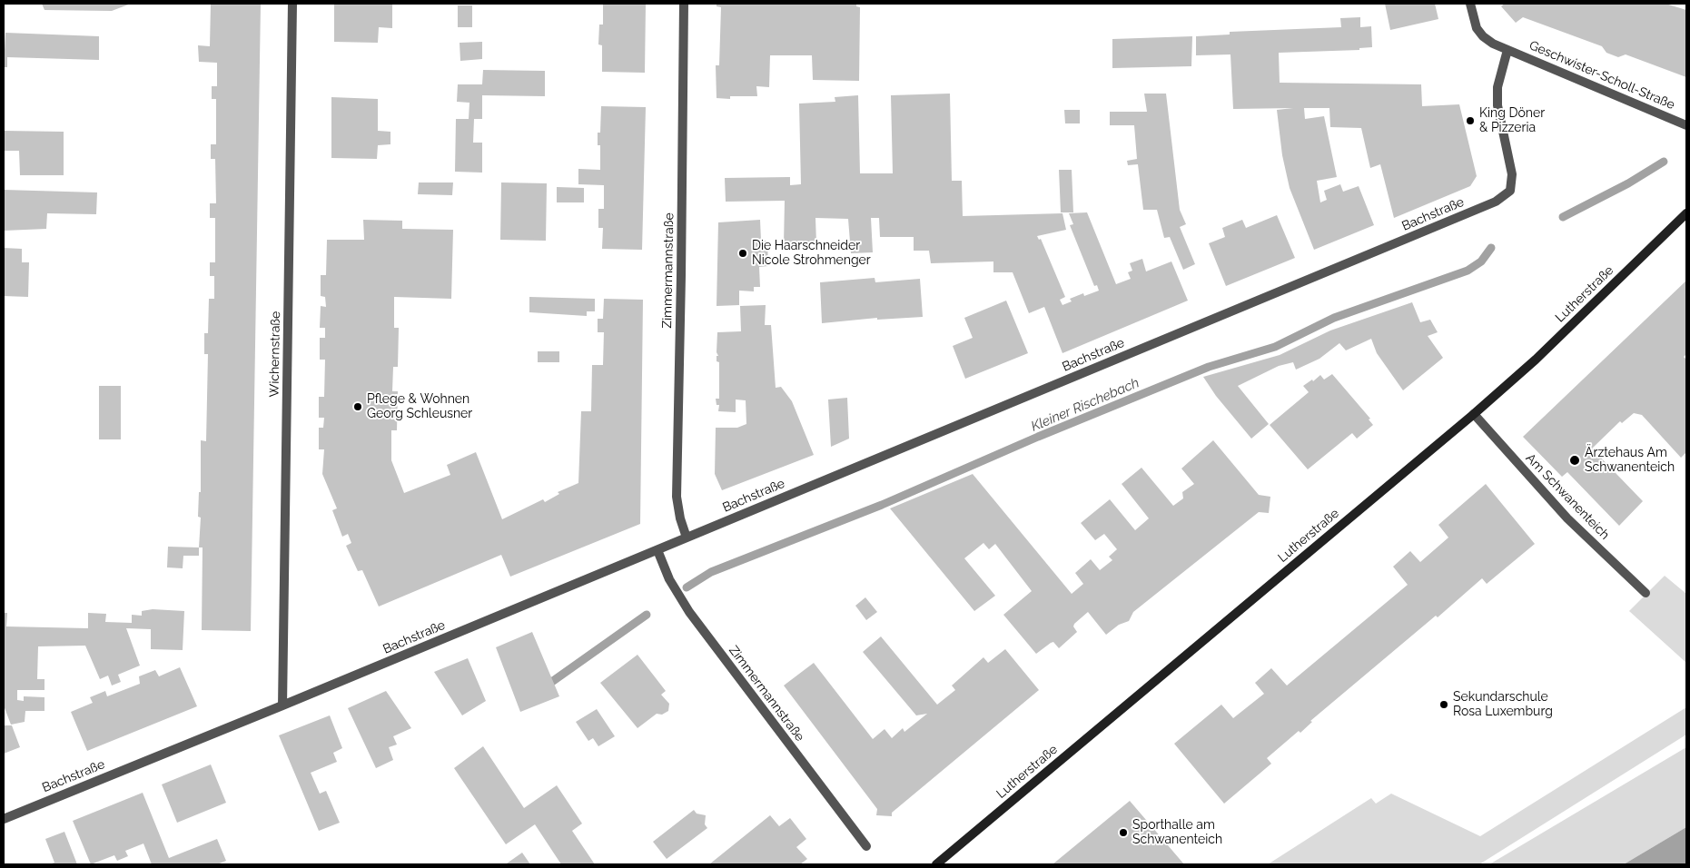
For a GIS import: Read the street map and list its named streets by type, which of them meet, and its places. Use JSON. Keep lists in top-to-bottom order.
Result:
{
  "streets": {
    "street": [
      "Geschwister-Scholl-Straße",
      "Bachstraße",
      "Zimmermannstraße",
      "Lutherstraße",
      "Wichernstraße",
      "Am Schwanenteich"
    ]
  },
  "crossings": [
    ["Geschwister-Scholl-Straße", "Bachstraße"],
    ["Bachstraße", "Zimmermannstraße"],
    ["Bachstraße", "Wichernstraße"],
    ["Lutherstraße", "Am Schwanenteich"]
  ],
  "water": ["Kleiner Rischebach"],
  "places": [
    "King Döner & Pizzeria",
    "Die Haarschneider Nicole Strohmenger",
    "Pflege & Wohnen Georg Schleusner",
    "Ärztehaus Am Schwanenteich",
    "Sekundarschule Rosa Luxemburg",
    "Sporthalle am Schwanenteich"
  ]
}
